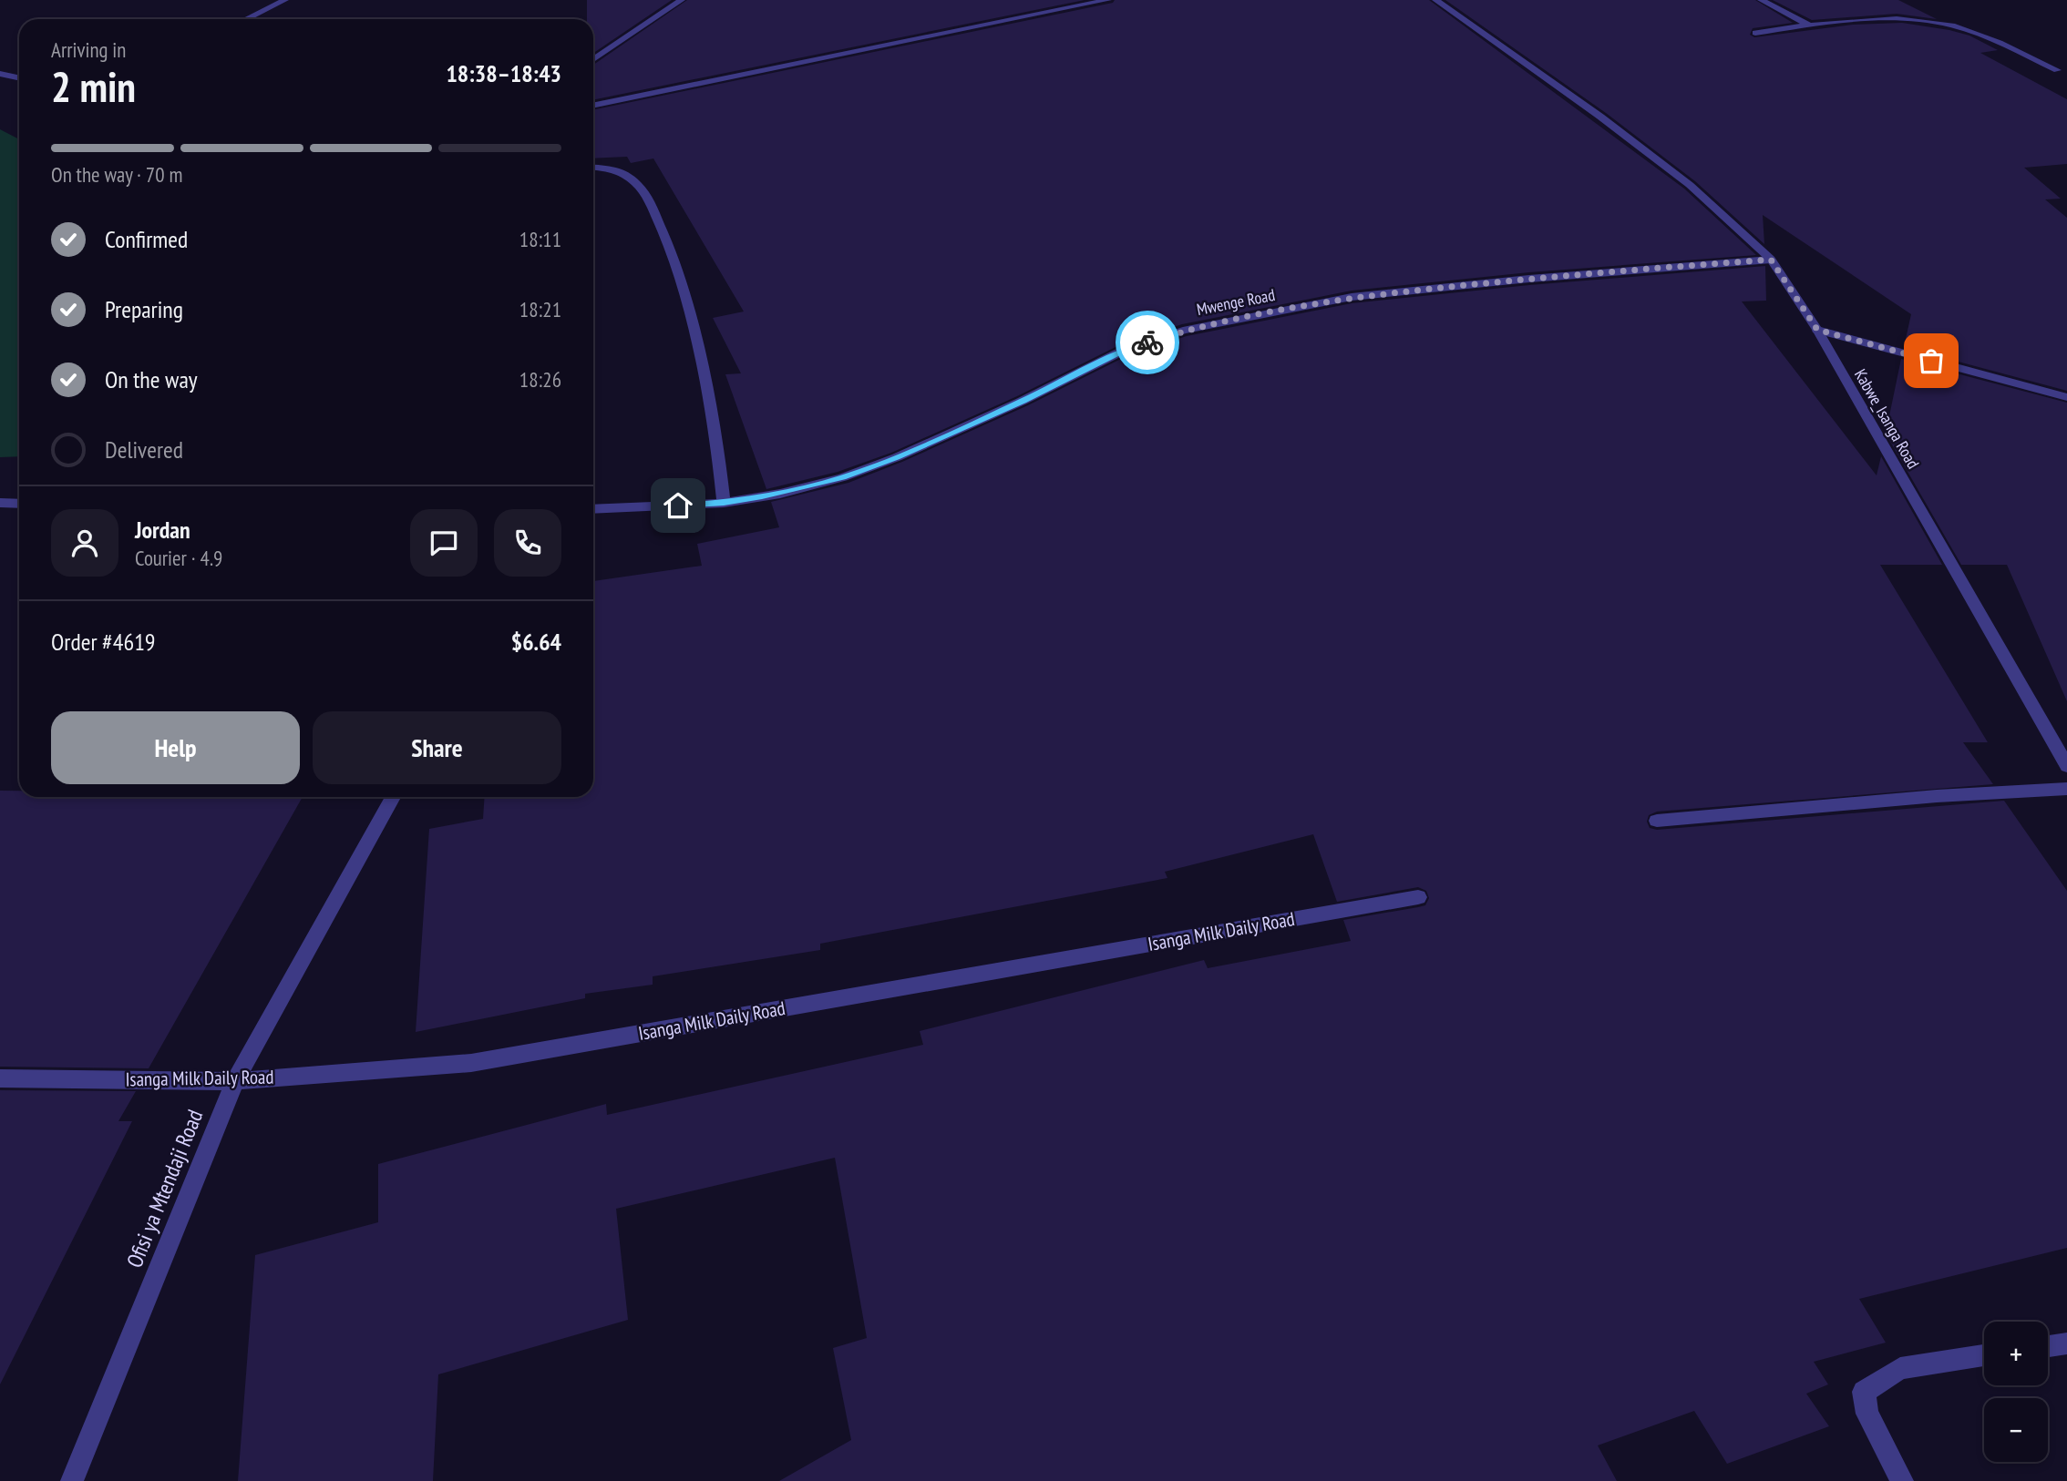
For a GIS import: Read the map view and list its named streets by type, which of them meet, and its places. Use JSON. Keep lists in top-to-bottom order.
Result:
{
  "streets": {
    "street": [
      "Mwenge Road",
      "Kabwe_Isanga Road",
      "Isanga Milk Daily Road",
      "Ofisi ya Mtendaji Road"
    ]
  },
  "crossings": [
    ["Mwenge Road", "Kabwe_Isanga Road"],
    ["Isanga Milk Daily Road", "Ofisi ya Mtendaji Road"]
  ],
  "page": {
    "heading": ["2 min", "Arriving in", "18:38–18:43"],
    "panel": [
      "Jordan",
      "Courier · 4.9",
      "Order #4619",
      "$6.64"
    ],
    "bar": "On the way · 70 m",
    "list": [
      ["Confirmed", "18:11"],
      ["Preparing", "18:21"],
      ["On the way", "18:26"],
      "Delivered"
    ],
    "buttons": ["Help", "Share"],
    "map_buttons": ["+", "−"]
  }
}
